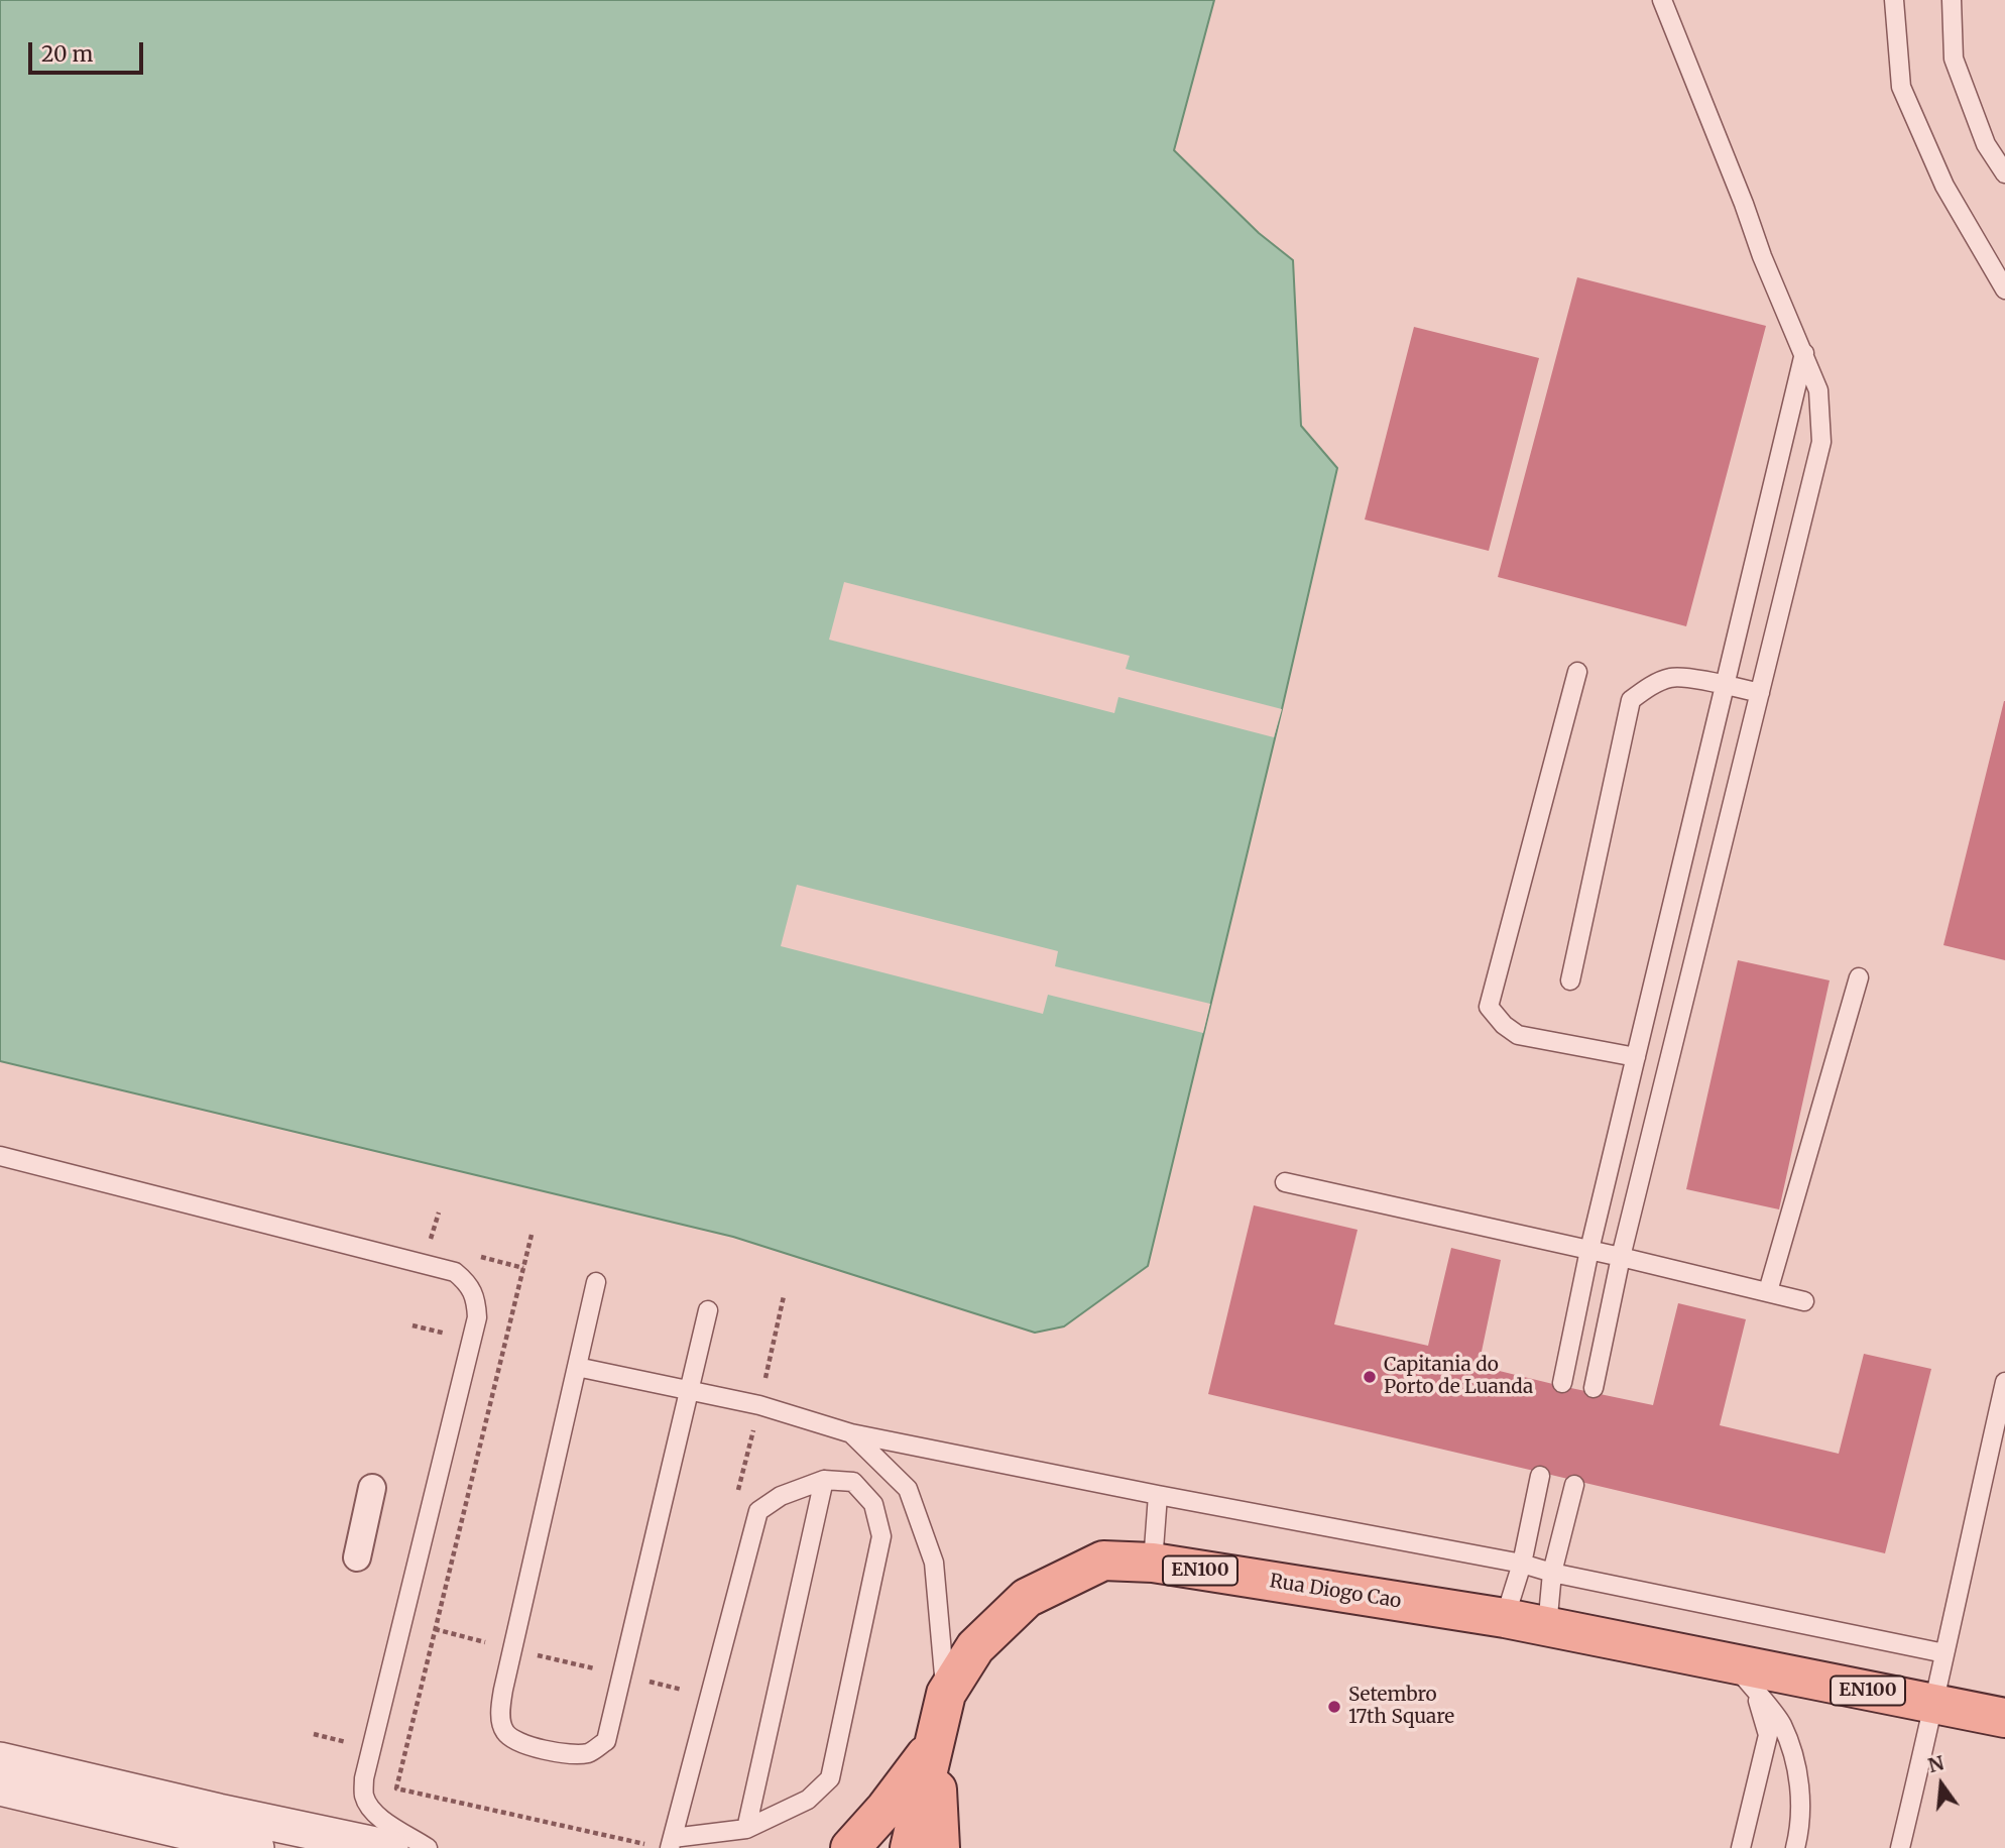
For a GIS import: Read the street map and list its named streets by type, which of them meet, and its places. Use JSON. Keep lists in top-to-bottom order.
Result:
{
  "streets": {
    "main road": ["EN100", "Rua Diogo Cao"]
  },
  "crossings": [
    ["EN100", "Rua Diogo Cao"]
  ],
  "places": ["Capitania do Porto de Luanda", "Setembro 17th Square"],
  "scale_bar": "20 m",
  "north": "top"
}
